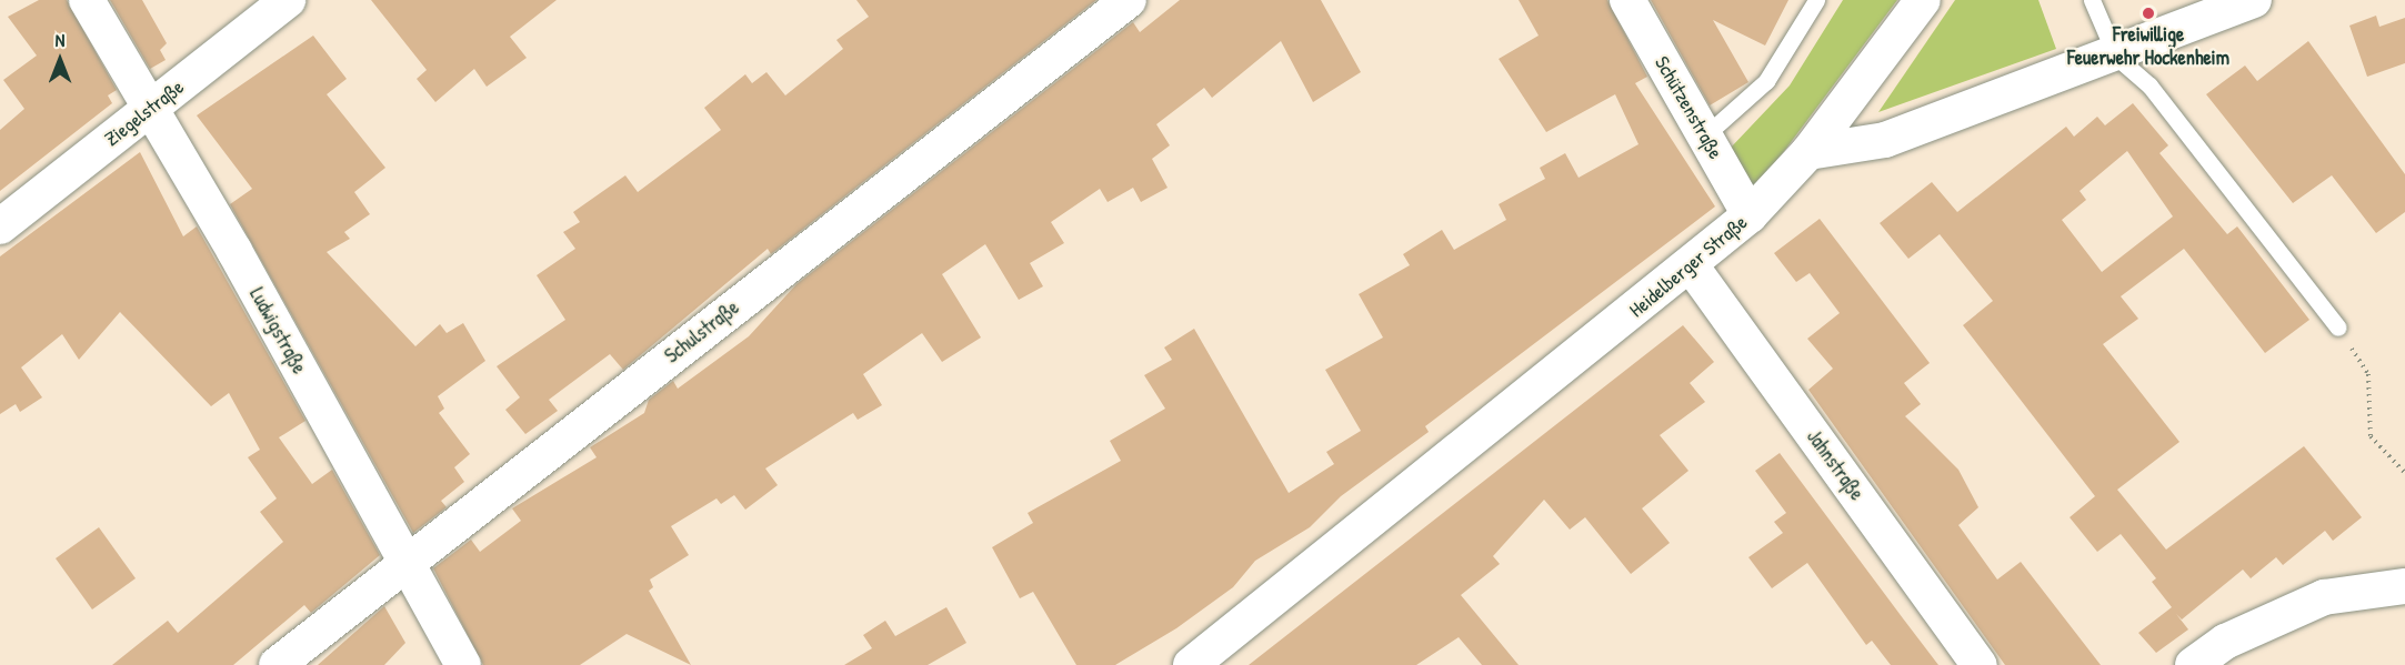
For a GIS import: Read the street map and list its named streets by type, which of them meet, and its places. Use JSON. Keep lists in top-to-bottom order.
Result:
{
  "streets": {
    "street": [
      "Schützenstraße",
      "Ziegelstraße",
      "Heidelberger Straße",
      "Ludwigstraße",
      "Schulstraße",
      "Jahnstraße"
    ]
  },
  "crossings": [
    ["Schützenstraße", "Heidelberger Straße"],
    ["Ziegelstraße", "Ludwigstraße"],
    ["Heidelberger Straße", "Jahnstraße"],
    ["Ludwigstraße", "Schulstraße"]
  ],
  "places": ["Freiwillige Feuerwehr Hockenheim"],
  "north": "top"
}
